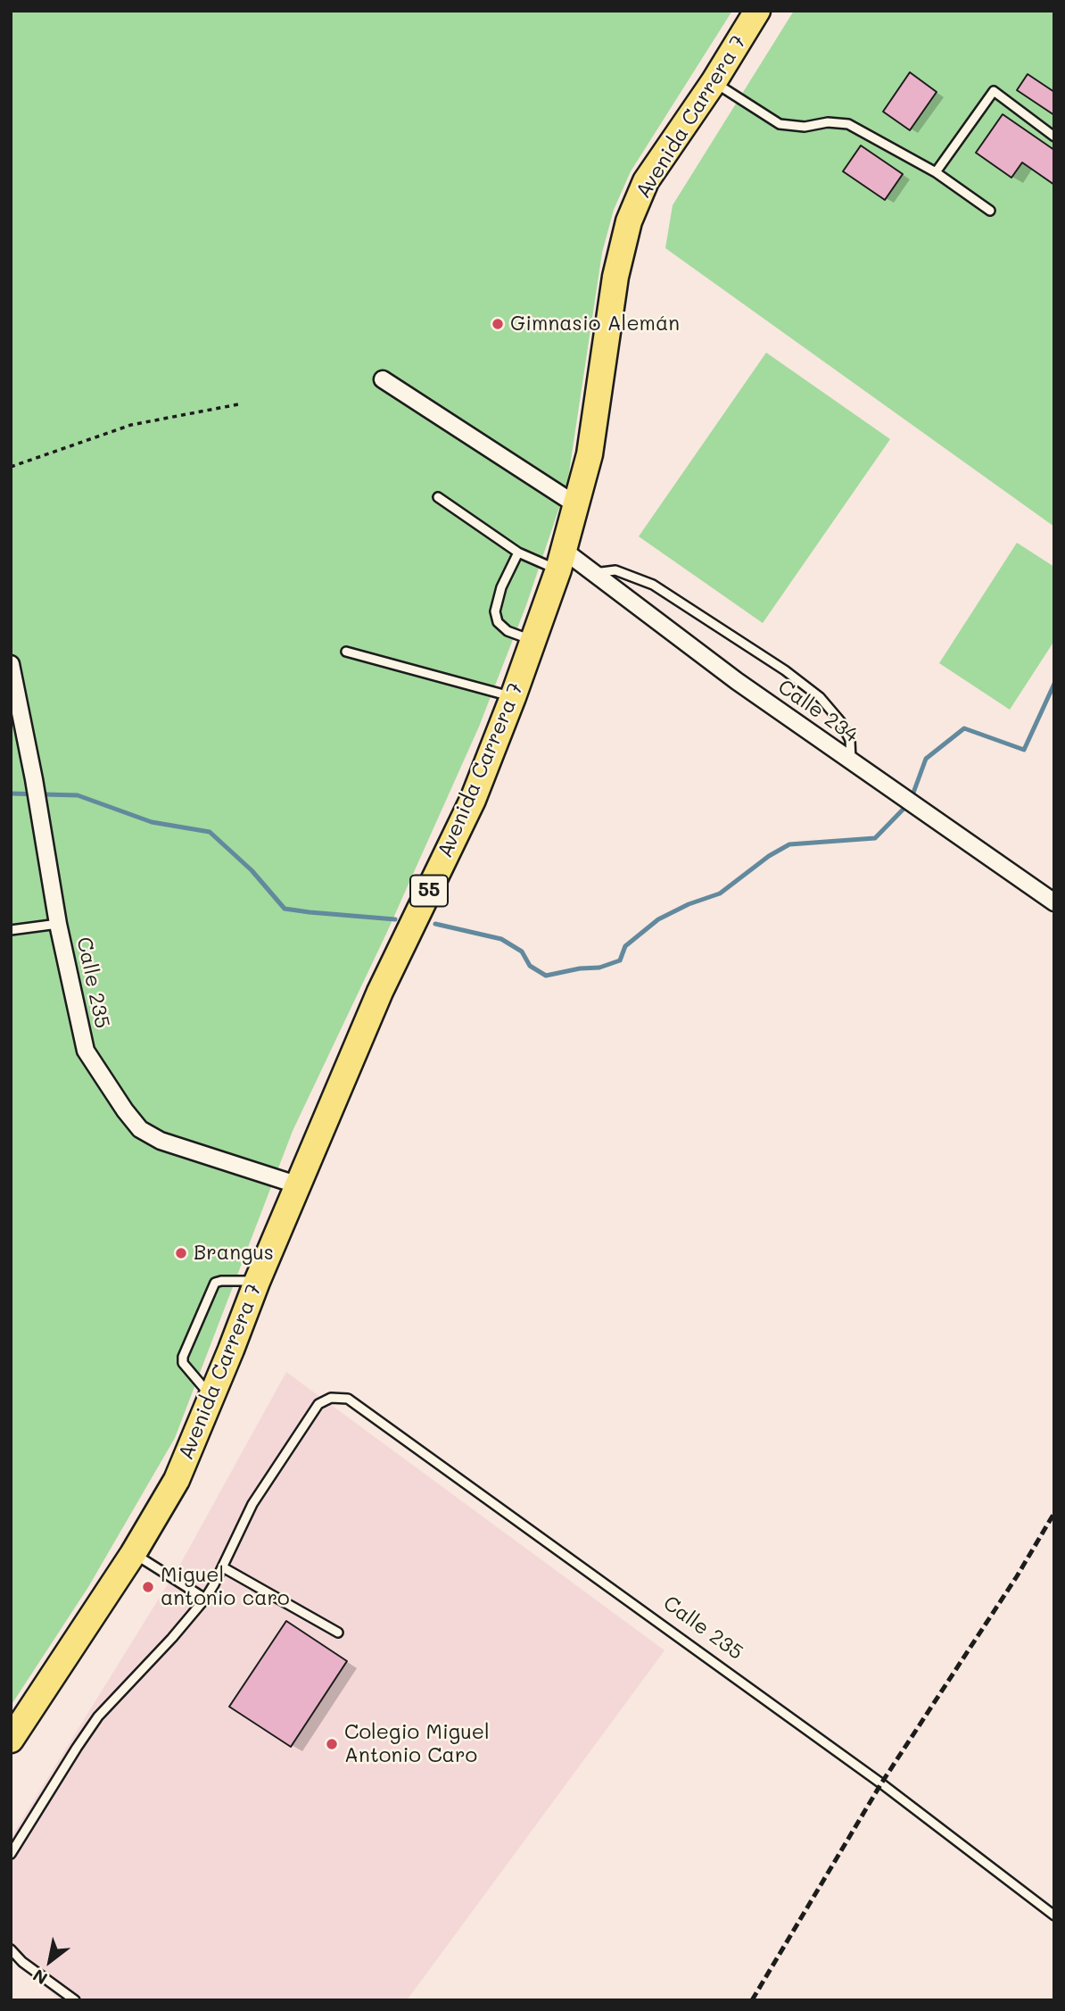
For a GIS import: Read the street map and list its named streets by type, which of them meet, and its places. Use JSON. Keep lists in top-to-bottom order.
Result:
{
  "streets": {
    "main road": ["Avenida Carrera 7", "55"],
    "street": ["Calle 234", "Calle 235"]
  },
  "crossings": [
    ["Avenida Carrera 7", "Calle 234"],
    ["Avenida Carrera 7", "Calle 235"]
  ],
  "places": [
    "Gimnasio Alemán",
    "Brangus",
    "Miguel antonio caro",
    "Colegio Miguel Antonio Caro"
  ],
  "north": "bottom left"
}
